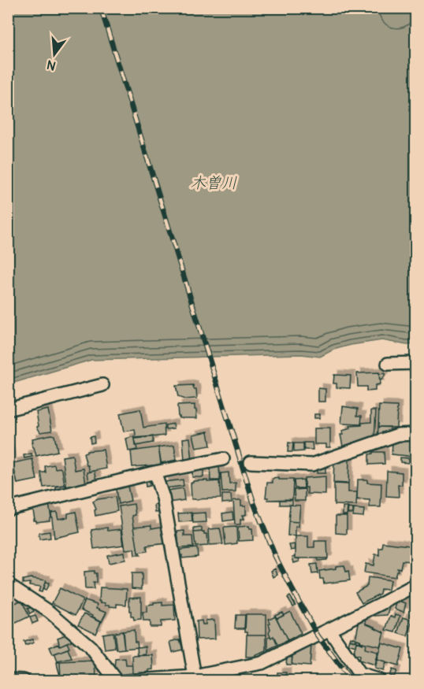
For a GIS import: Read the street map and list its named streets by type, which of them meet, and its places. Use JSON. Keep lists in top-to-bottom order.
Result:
{
  "water": ["木曽川"],
  "north": "bottom"
}
